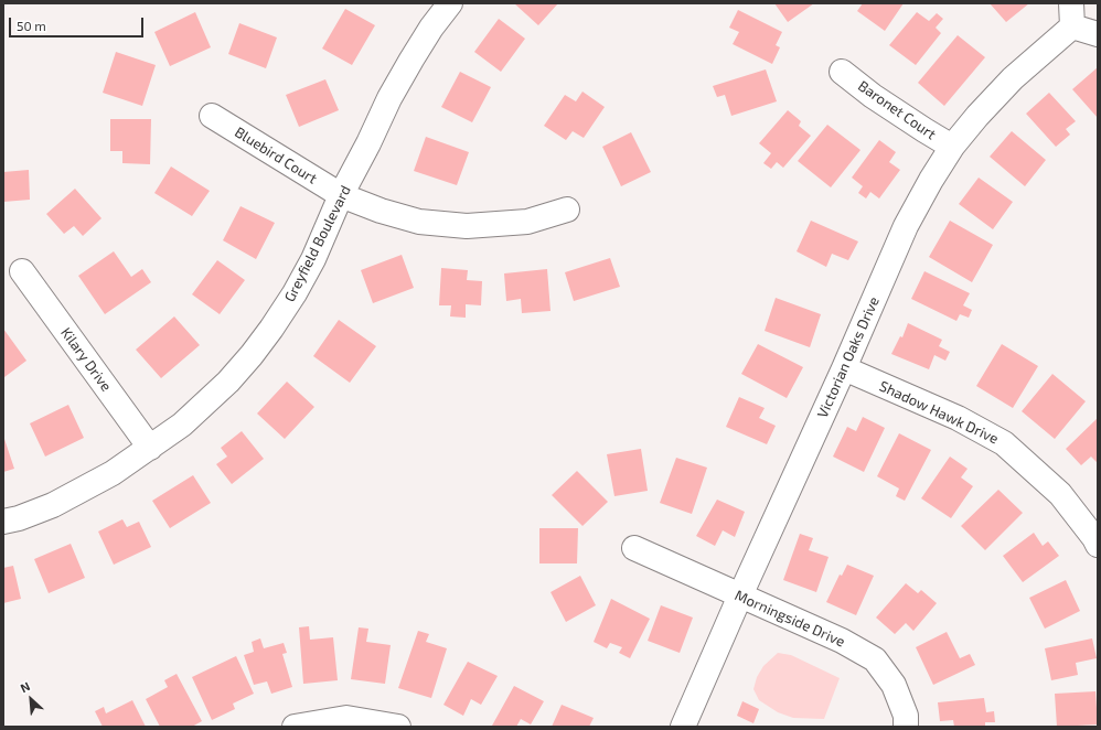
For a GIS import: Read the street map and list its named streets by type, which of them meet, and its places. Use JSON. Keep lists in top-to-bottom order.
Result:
{
  "streets": {
    "street": [
      "Baronet Court",
      "Bluebird Court",
      "Greyfield Boulevard",
      "Victorian Oaks Drive",
      "Kilary Drive",
      "Shadow Hawk Drive",
      "Morningside Drive"
    ]
  },
  "crossings": [
    ["Baronet Court", "Victorian Oaks Drive"],
    ["Bluebird Court", "Greyfield Boulevard"],
    ["Greyfield Boulevard", "Kilary Drive"],
    ["Victorian Oaks Drive", "Shadow Hawk Drive"],
    ["Victorian Oaks Drive", "Morningside Drive"]
  ],
  "scale_bar": "50 m",
  "north": "top left"
}
